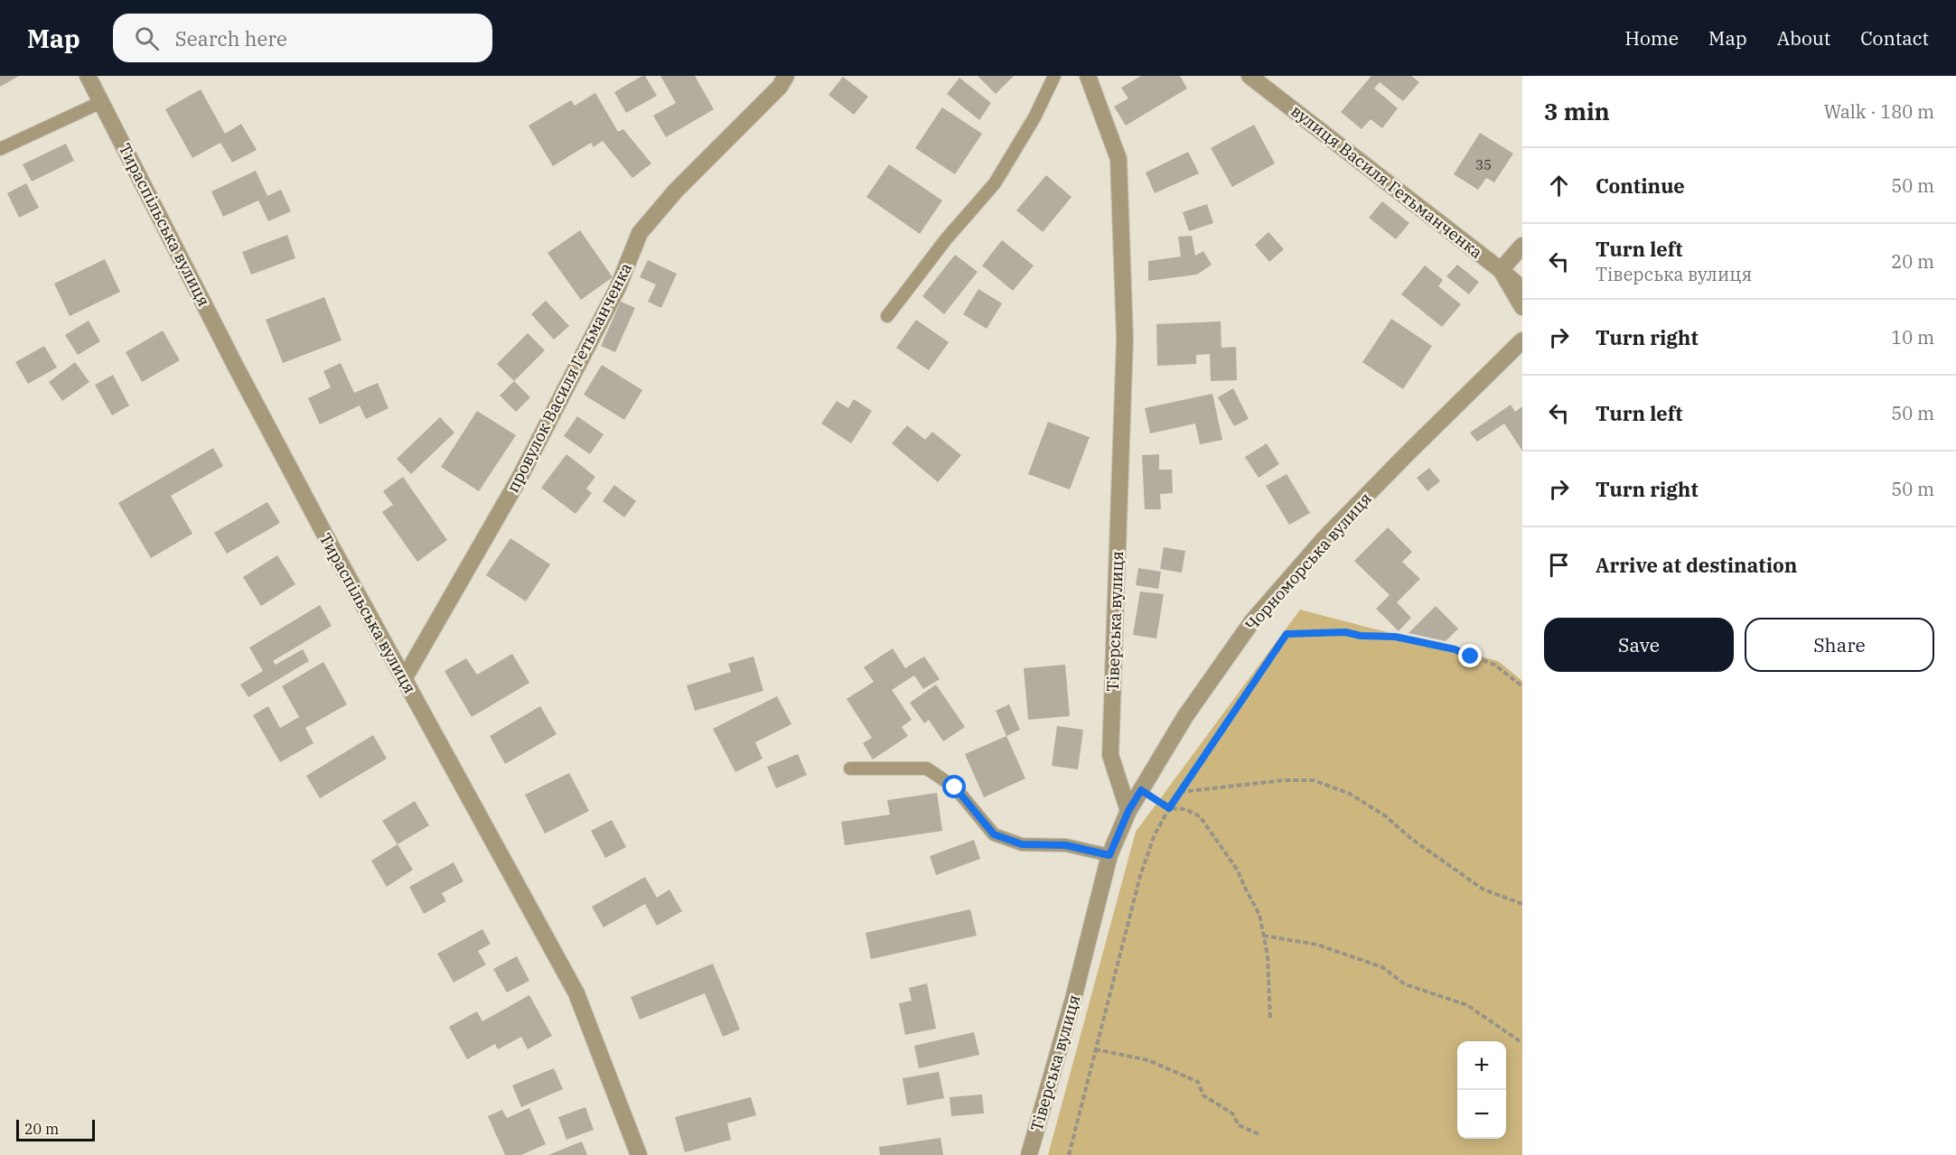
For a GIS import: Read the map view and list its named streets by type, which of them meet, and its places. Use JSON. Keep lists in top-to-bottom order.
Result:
{
  "streets": {
    "street": [
      "вулиця Василя Гетьманченка",
      "Тираспільська вулиця",
      "провулок Василя Гетьманченка",
      "Чорноморська вулиця",
      "Тіверська вулиця"
    ]
  },
  "crossings": [
    ["Тираспільська вулиця", "провулок Василя Гетьманченка"],
    ["Чорноморська вулиця", "Тіверська вулиця"]
  ],
  "house_numbers": ["35"],
  "scale_bar": "20 m",
  "page": {
    "header": "Map",
    "search": "Search here",
    "nav": [
      "Home",
      "Map",
      "About",
      "Contact"
    ],
    "heading": ["3 min", "Walk · 180 m"],
    "list": [
      ["Continue", "50 m"],
      ["Turn left", "Тіверська вулиця", "20 m"],
      ["Turn right", "10 m"],
      ["Turn left", "50 m"],
      ["Turn right", "50 m"],
      "Arrive at destination"
    ],
    "buttons": ["Save", "Share"],
    "map_buttons": ["+", "−"],
    "scale": "20 m"
  }
}
